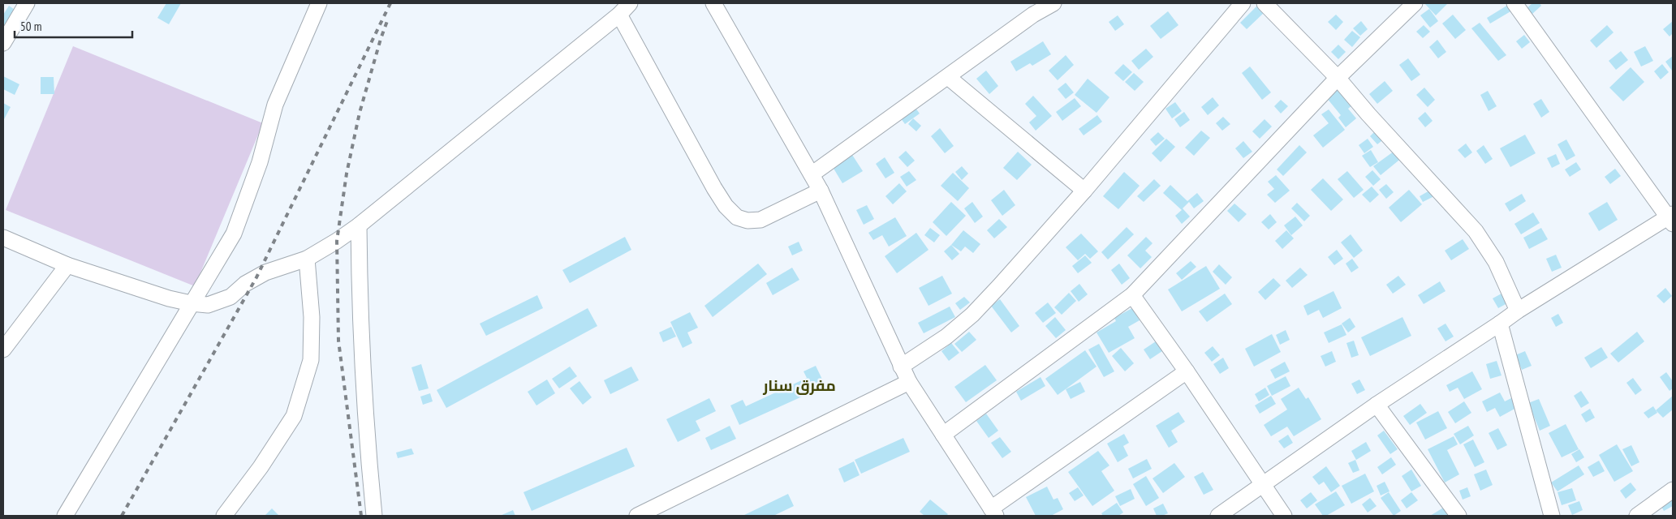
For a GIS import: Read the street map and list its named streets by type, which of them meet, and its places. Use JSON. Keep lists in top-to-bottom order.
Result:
{
  "districts": ["مفرق سنار"],
  "scale_bar": "50 m"
}
